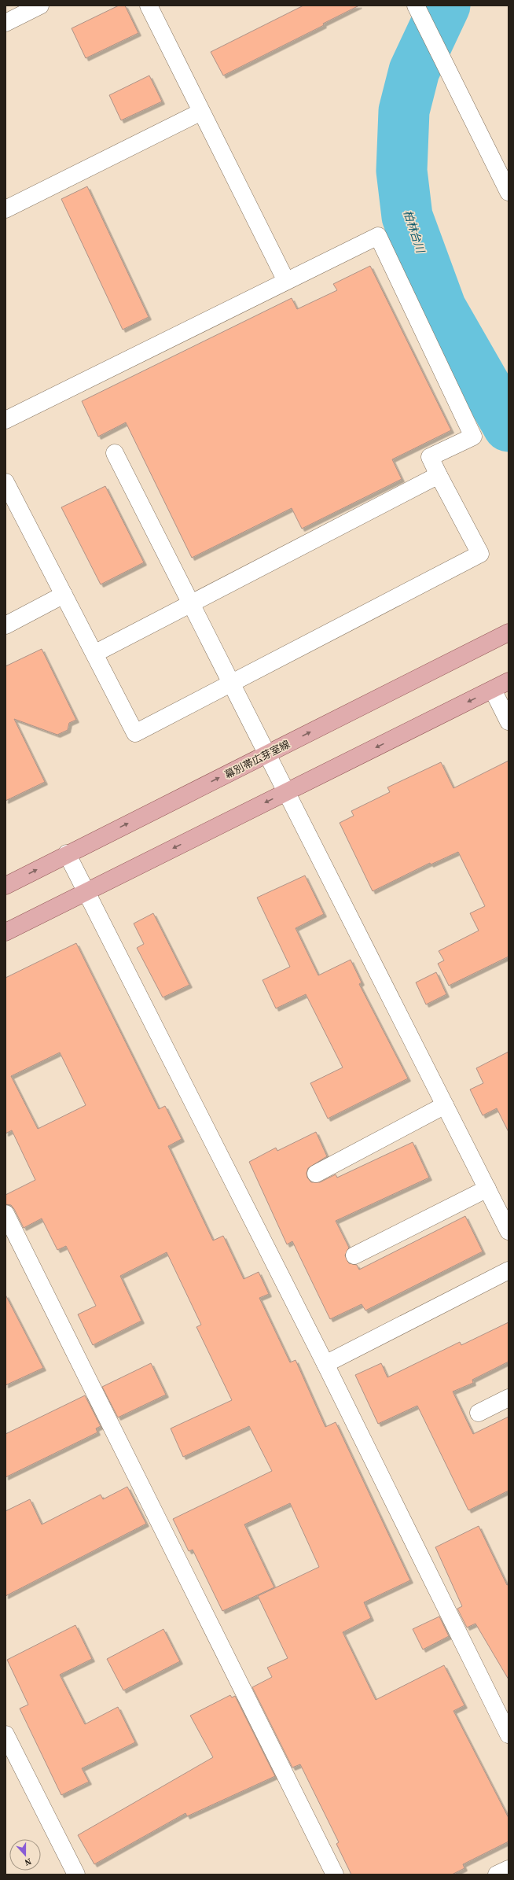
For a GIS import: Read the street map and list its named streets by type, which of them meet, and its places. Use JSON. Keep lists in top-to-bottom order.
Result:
{
  "streets": {
    "main road": ["幕別帯広芽室線"]
  },
  "water": ["柏林台川"],
  "north": "bottom"
}
